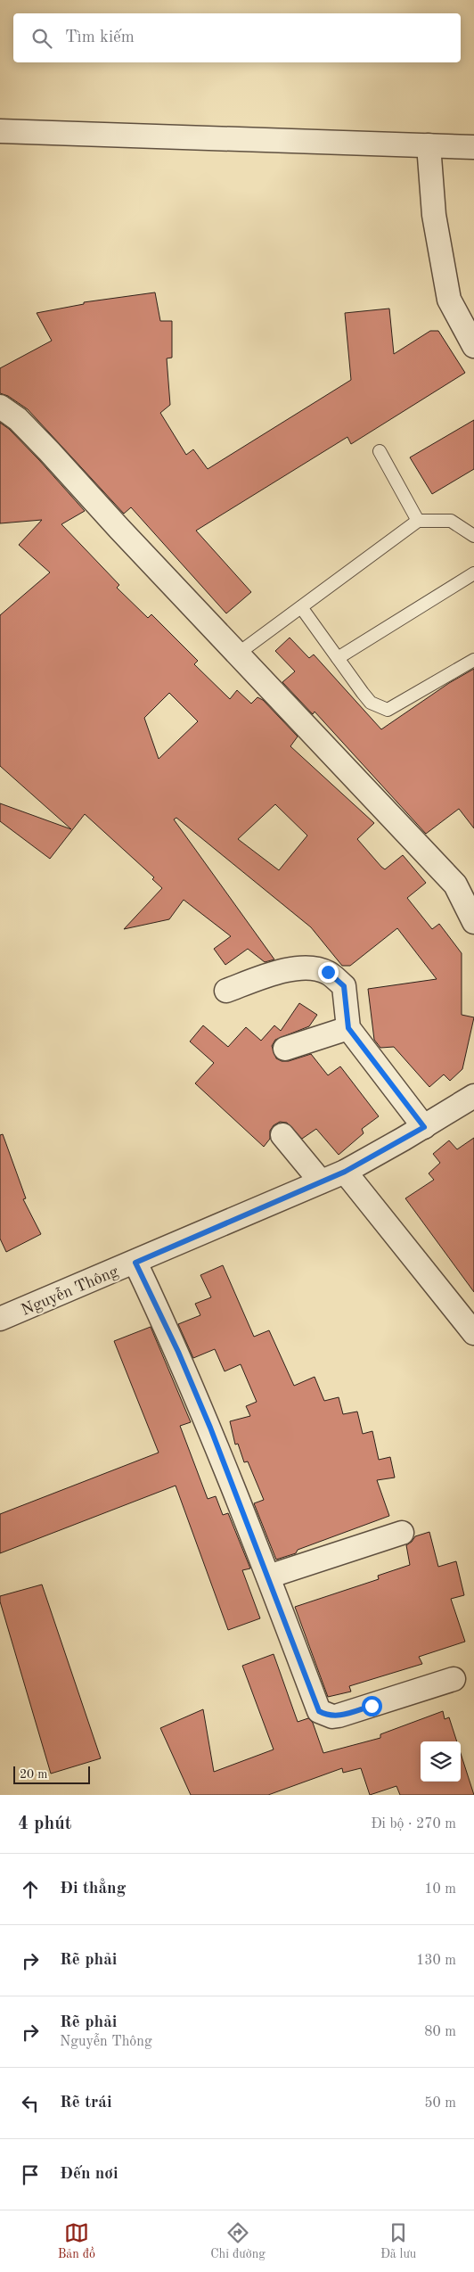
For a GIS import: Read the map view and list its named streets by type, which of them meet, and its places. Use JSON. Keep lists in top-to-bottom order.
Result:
{
  "streets": {
    "street": ["Nguyễn Thông"]
  },
  "scale_bar": "20 m",
  "page": {
    "search": "Tìm kiếm",
    "scale": "20 m",
    "heading": ["4 phút", "Đi bộ · 270 m"],
    "list": [
      ["Đi thẳng", "10 m"],
      ["Rẽ phải", "130 m"],
      ["Rẽ phải", "Nguyễn Thông", "80 m"],
      ["Rẽ trái", "50 m"],
      "Đến nơi"
    ],
    "nav": ["Bản đồ", "Chỉ đường", "Đã lưu"]
  }
}
